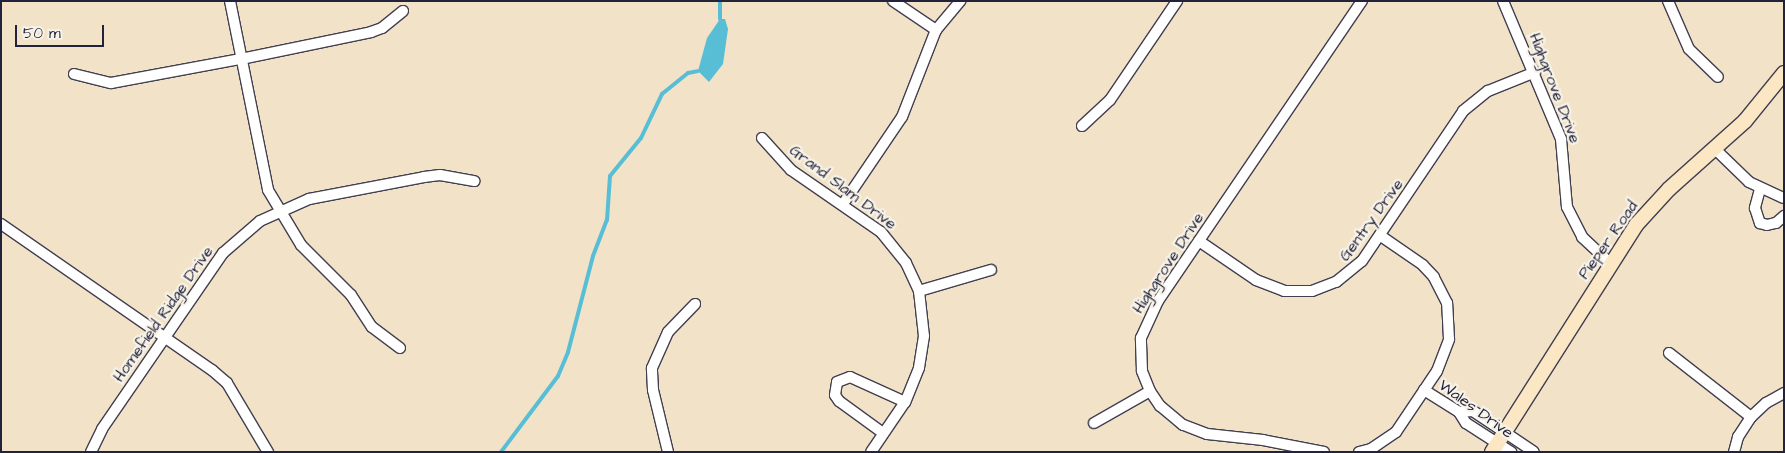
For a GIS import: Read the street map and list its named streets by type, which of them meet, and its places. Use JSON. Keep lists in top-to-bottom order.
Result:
{
  "streets": {
    "street": [
      "Highgrove Drive",
      "Grand Slam Drive",
      "Gentry Drive",
      "Pieper Road",
      "Homefield Ridge Drive",
      "Wales Drive"
    ]
  },
  "crossings": [
    ["Highgrove Drive", "Gentry Drive"],
    ["Highgrove Drive", "Pieper Road"],
    ["Pieper Road", "Wales Drive"]
  ],
  "scale_bar": "50 m"
}
